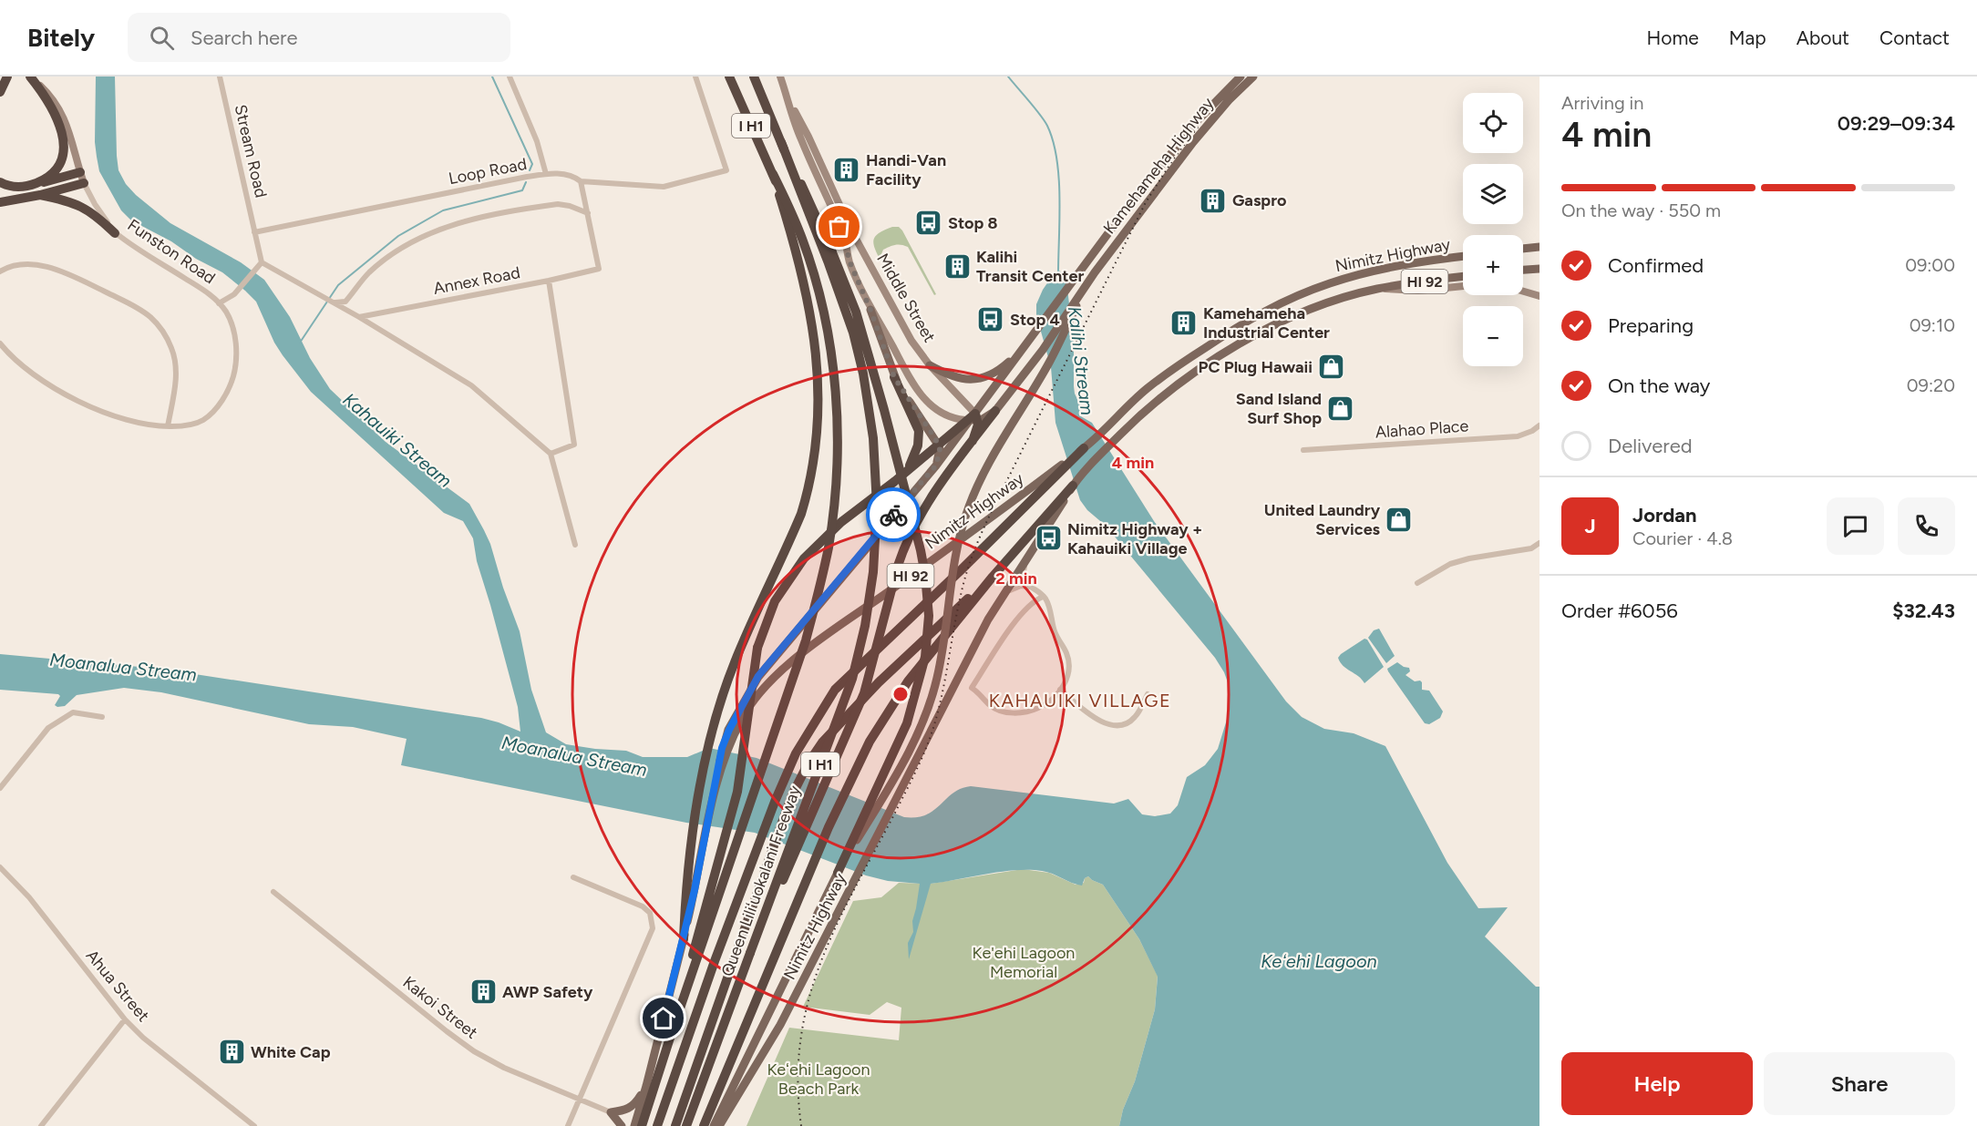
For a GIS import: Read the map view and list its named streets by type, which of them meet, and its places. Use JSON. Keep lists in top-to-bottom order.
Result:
{
  "streets": {
    "highway": ["I H1", "Queen Liliʻuokalani Freeway"],
    "main road": [
      "Kamehameha Highway",
      "Funston Road",
      "Nimitz Highway",
      "HI 92",
      "Middle Street"
    ],
    "street": [
      "Stream Road",
      "Loop Road",
      "Annex Road",
      "Alahao Place",
      "Ahua Street",
      "Kakoi Street"
    ]
  },
  "crossings": [
    ["Stream Road", "Loop Road"]
  ],
  "districts": ["KAHAUIKI VILLAGE"],
  "water": [
    "Kalihi Stream",
    "Kahauiki Stream",
    "Moanalua Stream",
    "Keʻehi Lagoon"
  ],
  "parks": ["Ke'ehi Lagoon Memorial", "Keʻehi Lagoon Beach Park"],
  "places": {
    "building": [
      "Handi-Van Facility",
      "Gaspro",
      "Kalihi Transit Center",
      "Kamehameha Industrial Center",
      "AWP Safety",
      "White Cap"
    ],
    "bus stop": ["Stop 8", "Stop 4", "Nimitz Highway + Kahauiki Village"],
    "shop": ["PC Plug Hawaii", "Sand Island Surf Shop", "United Laundry Services"]
  },
  "page": {
    "header": "Bitely",
    "search": "Search here",
    "nav": [
      "Home",
      "Map",
      "About",
      "Contact"
    ],
    "heading": ["4 min", "Arriving in", "09:29–09:34"],
    "panel": [
      "Jordan",
      "Courier · 4.8",
      "Order #6056",
      "$32.43"
    ],
    "map_buttons": ["+", "−"],
    "bar": "On the way · 550 m",
    "list": [
      ["Confirmed", "09:00"],
      ["Preparing", "09:10"],
      ["On the way", "09:20"],
      "Delivered"
    ],
    "round": "J",
    "buttons": ["Help", "Share"]
  },
  "rings": ["4 min", "2 min"]
}
